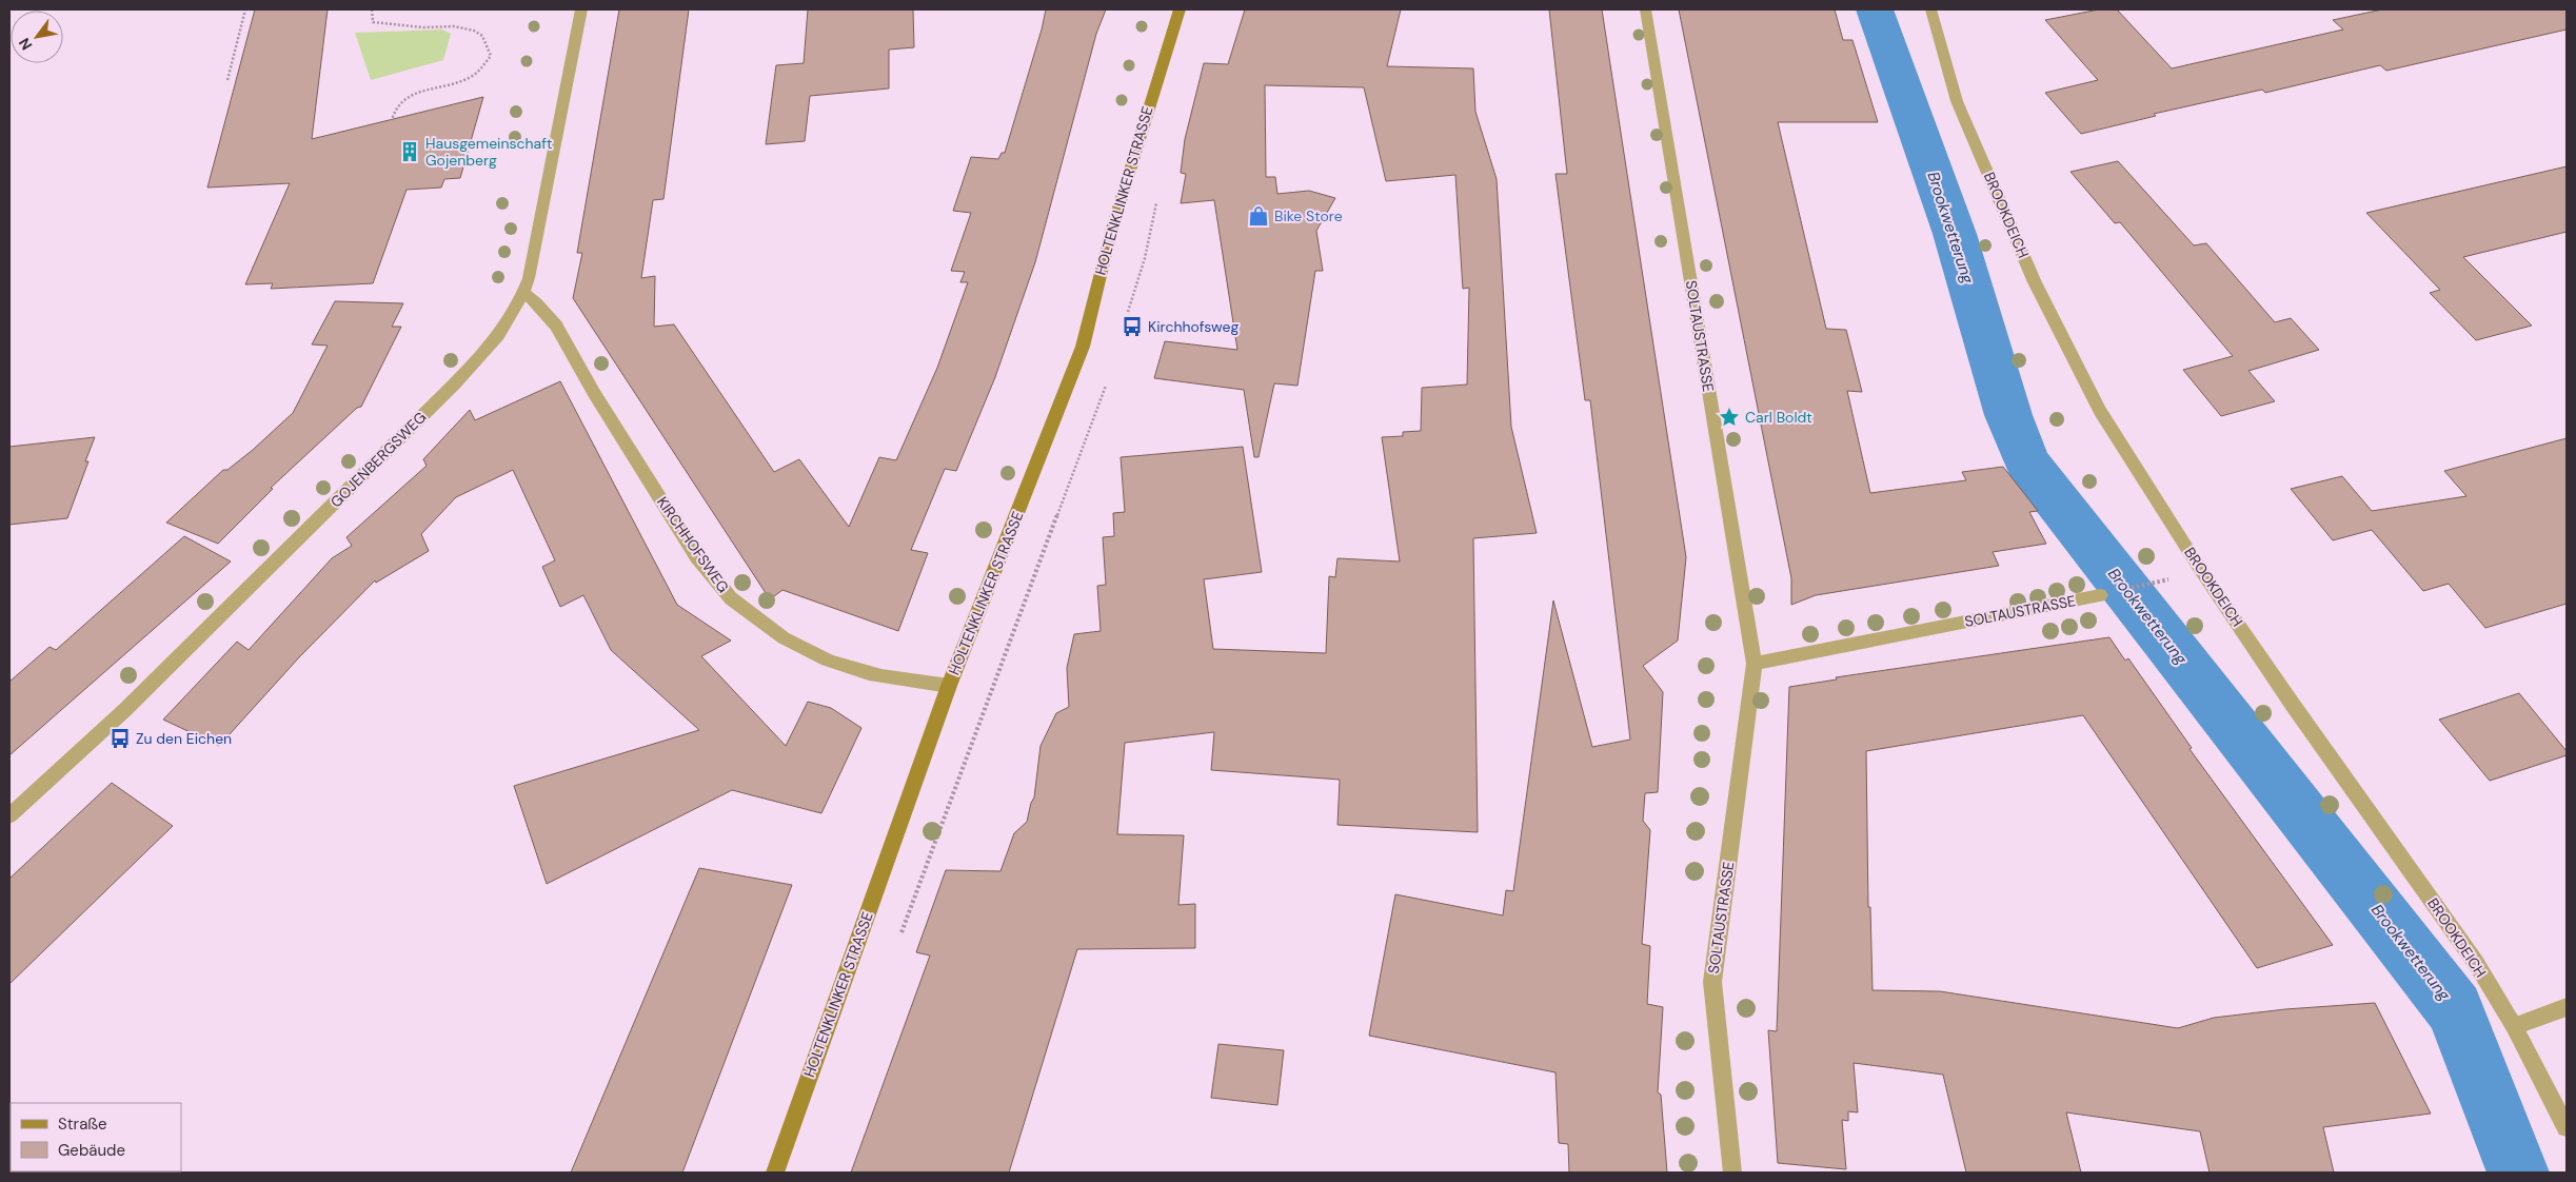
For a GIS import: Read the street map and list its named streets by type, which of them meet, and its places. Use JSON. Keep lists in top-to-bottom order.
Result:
{
  "streets": {
    "main road": ["HOLTENKLINKER STRASSE"],
    "street": [
      "BROOKDEICH",
      "SOLTAUSTRASSE",
      "GOJENBERGSWEG",
      "KIRCHHOFSWEG"
    ]
  },
  "crossings": [
    ["HOLTENKLINKER STRASSE", "KIRCHHOFSWEG"],
    ["GOJENBERGSWEG", "KIRCHHOFSWEG"]
  ],
  "water": ["Brookwetterung"],
  "places": {
    "building": ["Hausgemeinschaft Gojenberg"],
    "shop": ["Bike Store"],
    "bus stop": ["Kirchhofsweg", "Zu den Eichen"],
    "place": ["Carl Boldt"]
  },
  "legend": ["Straße", "Gebäude"],
  "north": "bottom left"
}
